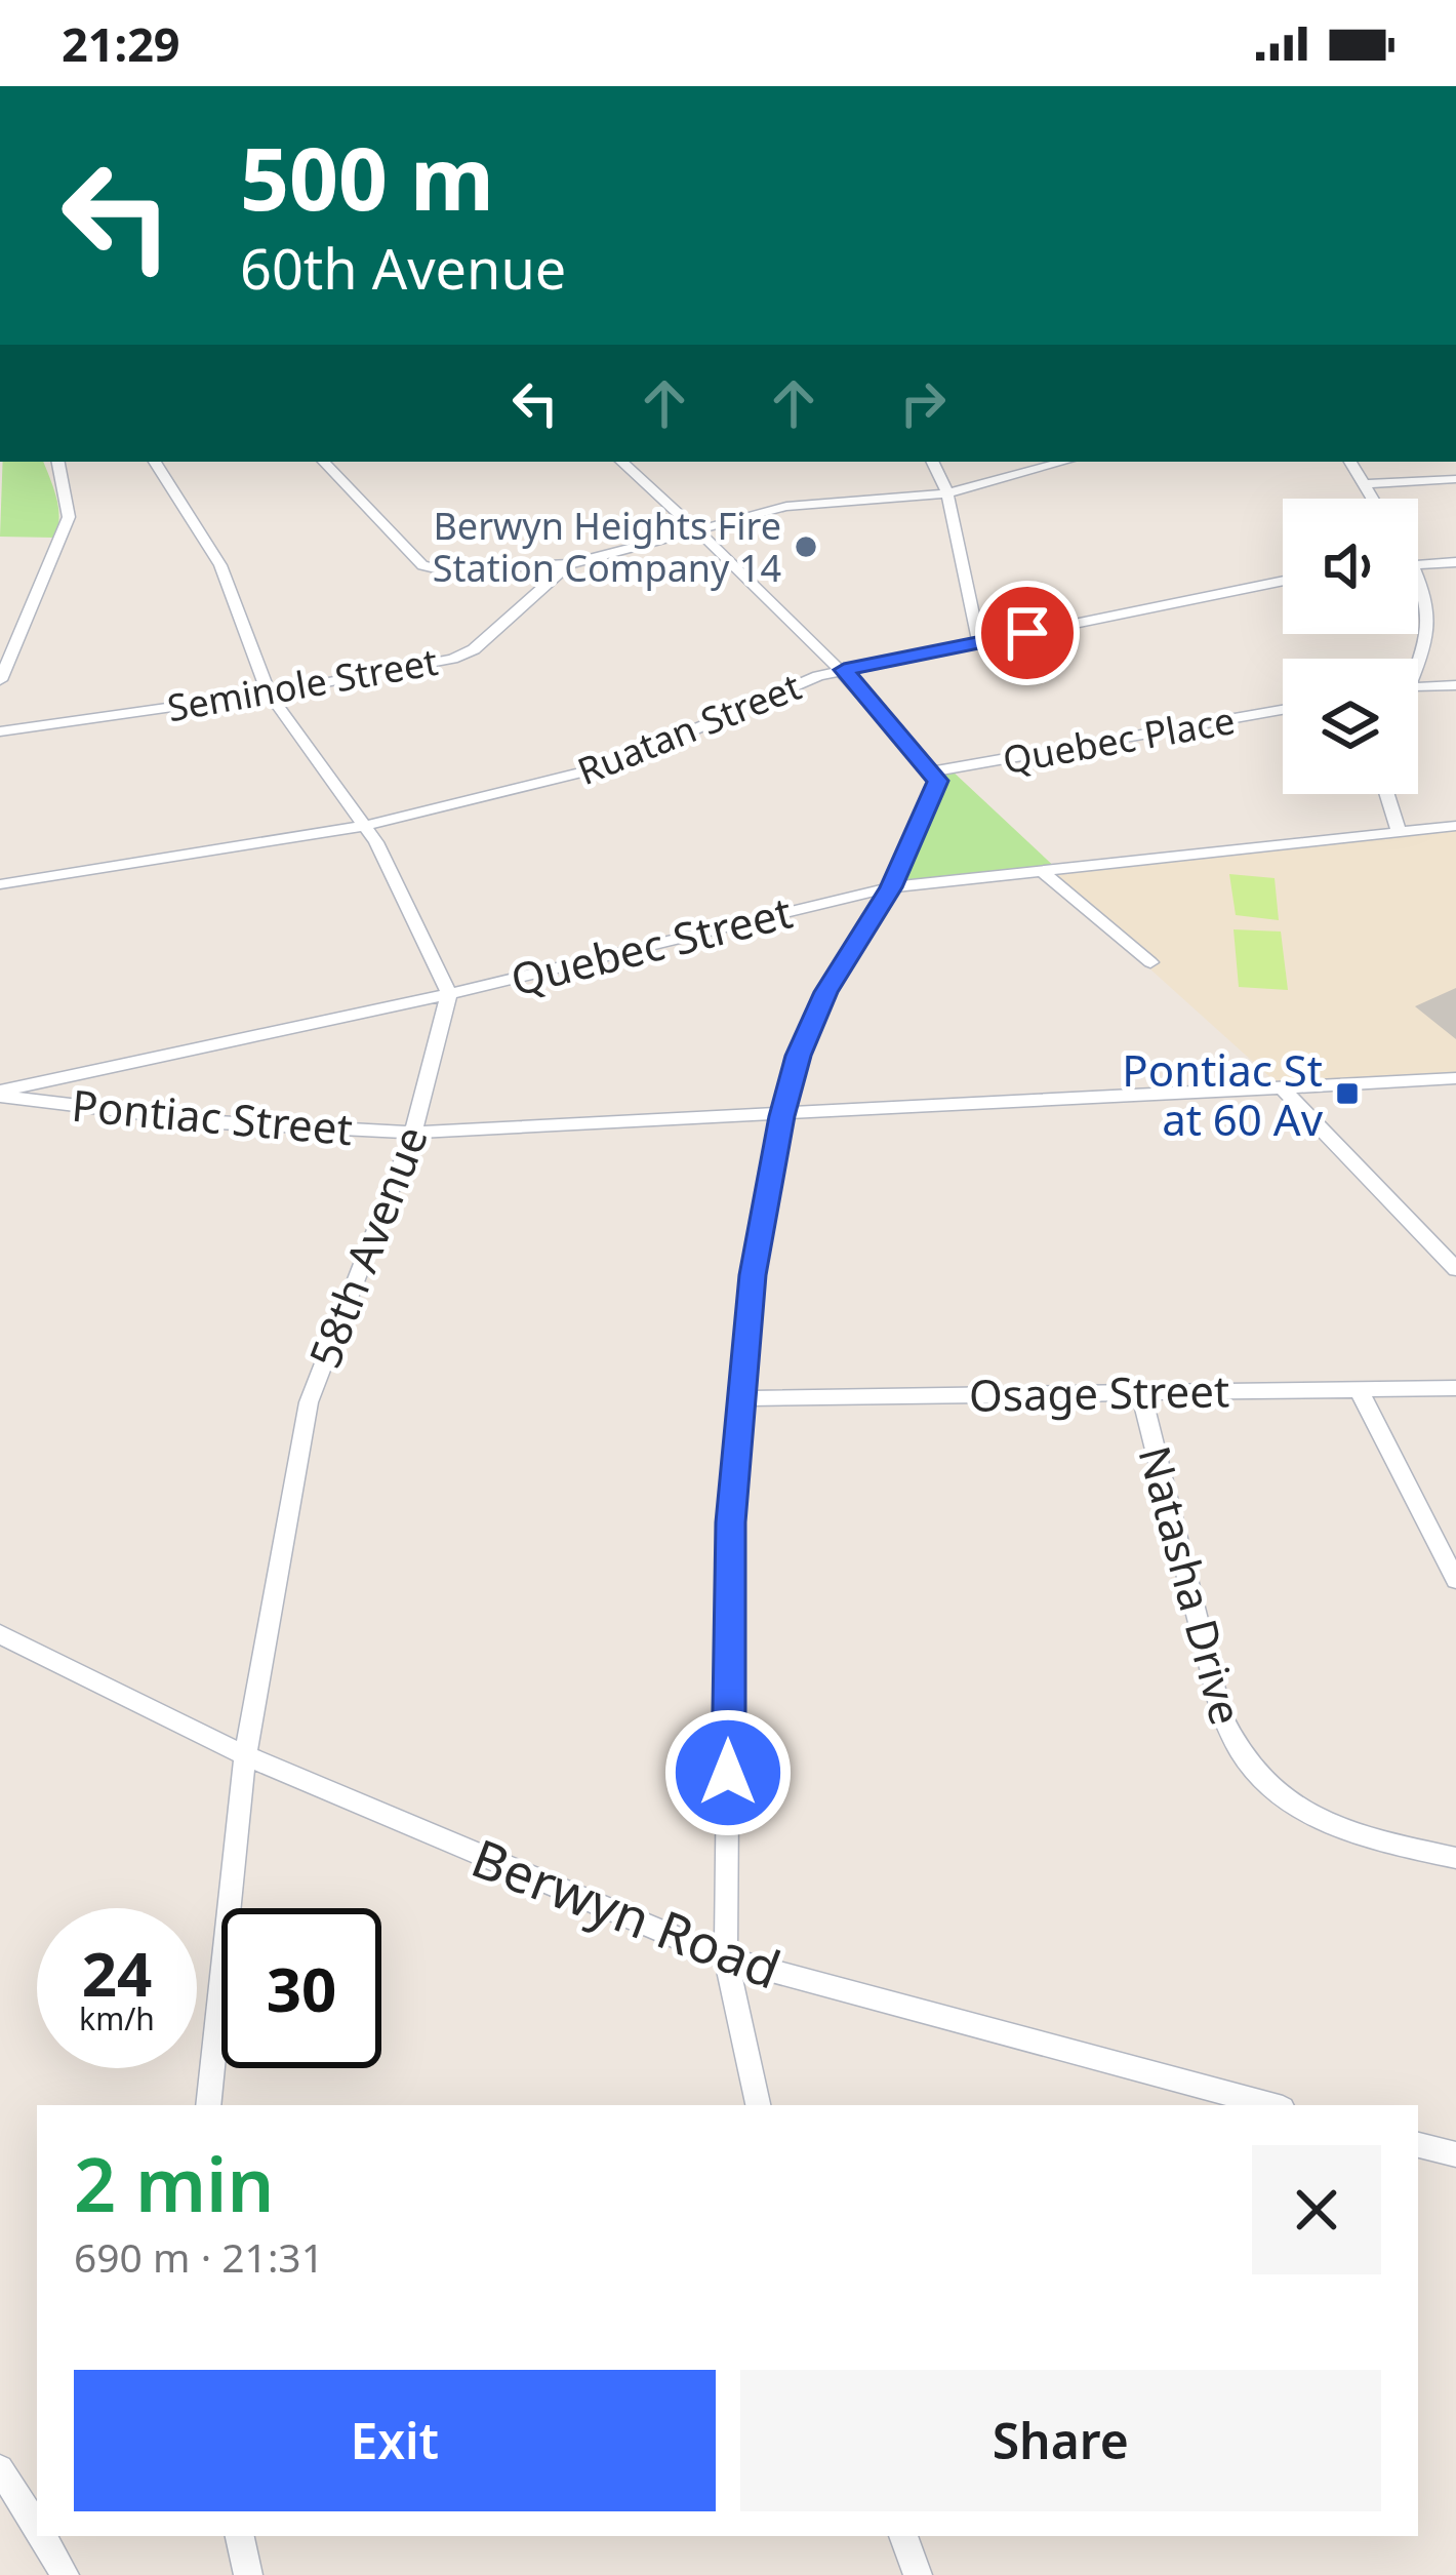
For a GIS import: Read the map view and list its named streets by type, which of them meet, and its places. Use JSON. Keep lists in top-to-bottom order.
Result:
{
  "streets": {
    "street": [
      "Seminole Street",
      "Ruatan Street",
      "Quebec Place",
      "Quebec Street",
      "Pontiac Street",
      "58th Avenue",
      "Osage Street",
      "Natasha Drive",
      "Berwyn Road"
    ]
  },
  "crossings": [
    ["Quebec Street", "Pontiac Street"],
    ["Quebec Street", "58th Avenue"],
    ["Pontiac Street", "58th Avenue"],
    ["58th Avenue", "Berwyn Road"],
    ["Osage Street", "Natasha Drive"]
  ],
  "places": {
    "other": ["Berwyn Heights Fire Station Company 14"],
    "transit": ["Pontiac St at 60 Av"]
  },
  "page": {
    "status": "21:29",
    "turn": ["500 m", "60th Avenue"],
    "speed": "24 km/h",
    "limit": "30",
    "heading": ["2 min", "690 m · 21:31"],
    "buttons": ["Exit", "Share"]
  }
}
